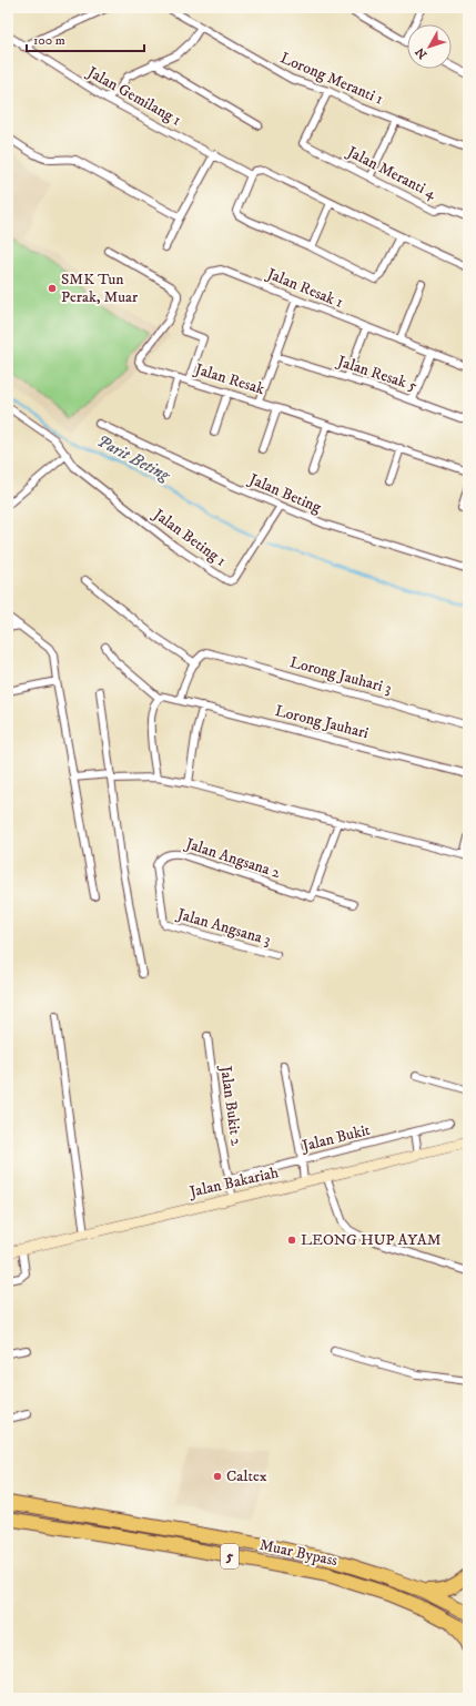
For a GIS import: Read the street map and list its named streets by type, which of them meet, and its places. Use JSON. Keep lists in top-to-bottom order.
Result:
{
  "streets": {
    "highway": ["Muar Bypass", "5"],
    "street": [
      "Lorong Meranti 1",
      "Jalan Gemilang 1",
      "Jalan Meranti 4",
      "Jalan Resak 1",
      "Jalan Resak 5",
      "Jalan Resak",
      "Jalan Beting",
      "Jalan Beting 1",
      "Lorong Jauhari 3",
      "Lorong Jauhari",
      "Jalan Angsana 2",
      "Jalan Angsana 3",
      "Jalan Bukit 2",
      "Jalan Bukit",
      "Jalan Bakariah"
    ]
  },
  "crossings": [
    ["Lorong Meranti 1", "Jalan Meranti 4"],
    ["Jalan Resak 1", "Jalan Resak"],
    ["Jalan Beting", "Jalan Beting 1"],
    ["Jalan Angsana 2", "Jalan Angsana 3"],
    ["Jalan Bukit 2", "Jalan Bukit"],
    ["Jalan Bukit 2", "Jalan Bakariah"]
  ],
  "water": ["Parit Beting"],
  "places": ["SMK Tun Perak, Muar", "LEONG HUP AYAM", "Caltex"],
  "scale_bar": "100 m",
  "north": "bottom left"
}
